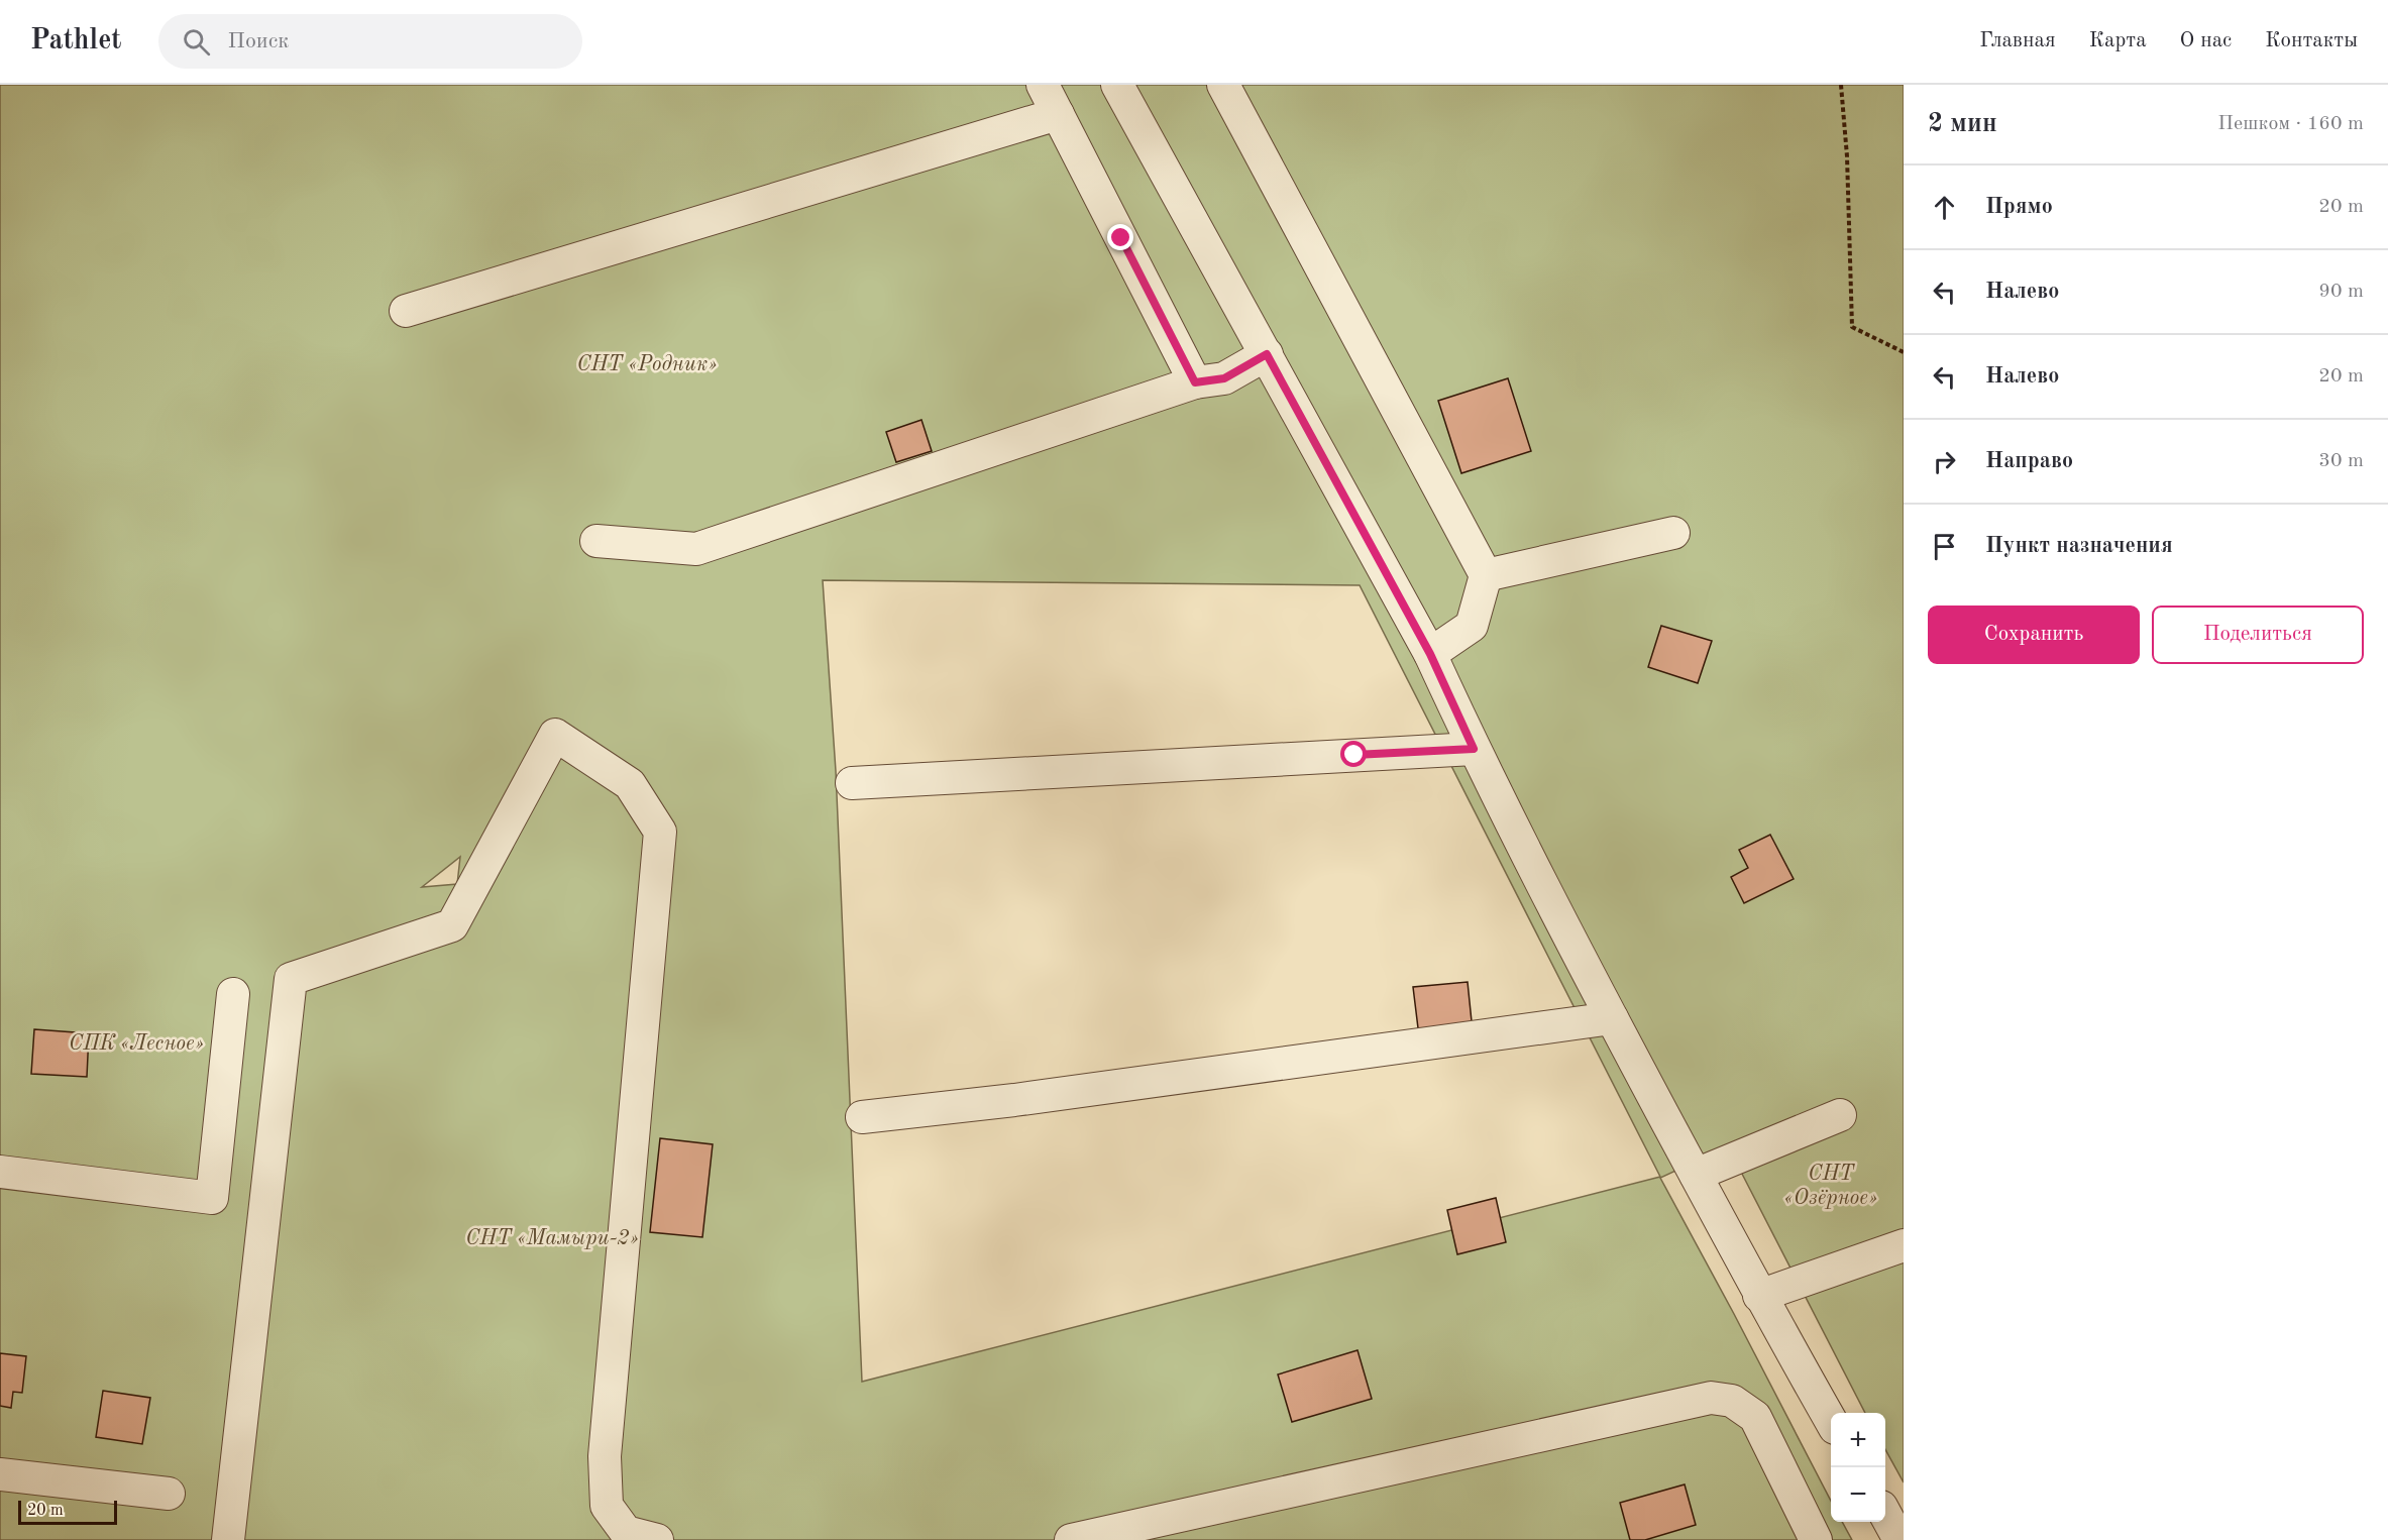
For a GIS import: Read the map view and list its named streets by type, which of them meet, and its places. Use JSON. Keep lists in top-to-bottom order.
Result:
{
  "parks": [
    "СНТ «Родник»",
    "СПК «Лесное»",
    "СНТ «Озёрное»",
    "СНТ «Мамыри-2»"
  ],
  "scale_bar": "20 m",
  "page": {
    "header": "Pathlet",
    "search": "Поиск",
    "nav": [
      "Главная",
      "Карта",
      "О нас",
      "Контакты"
    ],
    "heading": ["2 мин", "Пешком · 160 m"],
    "list": [
      ["Прямо", "20 m"],
      ["Налево", "90 m"],
      ["Налево", "20 m"],
      ["Направо", "30 m"],
      "Пункт назначения"
    ],
    "buttons": ["Сохранить", "Поделиться"],
    "map_buttons": ["+", "−"],
    "scale": "20 m"
  }
}
